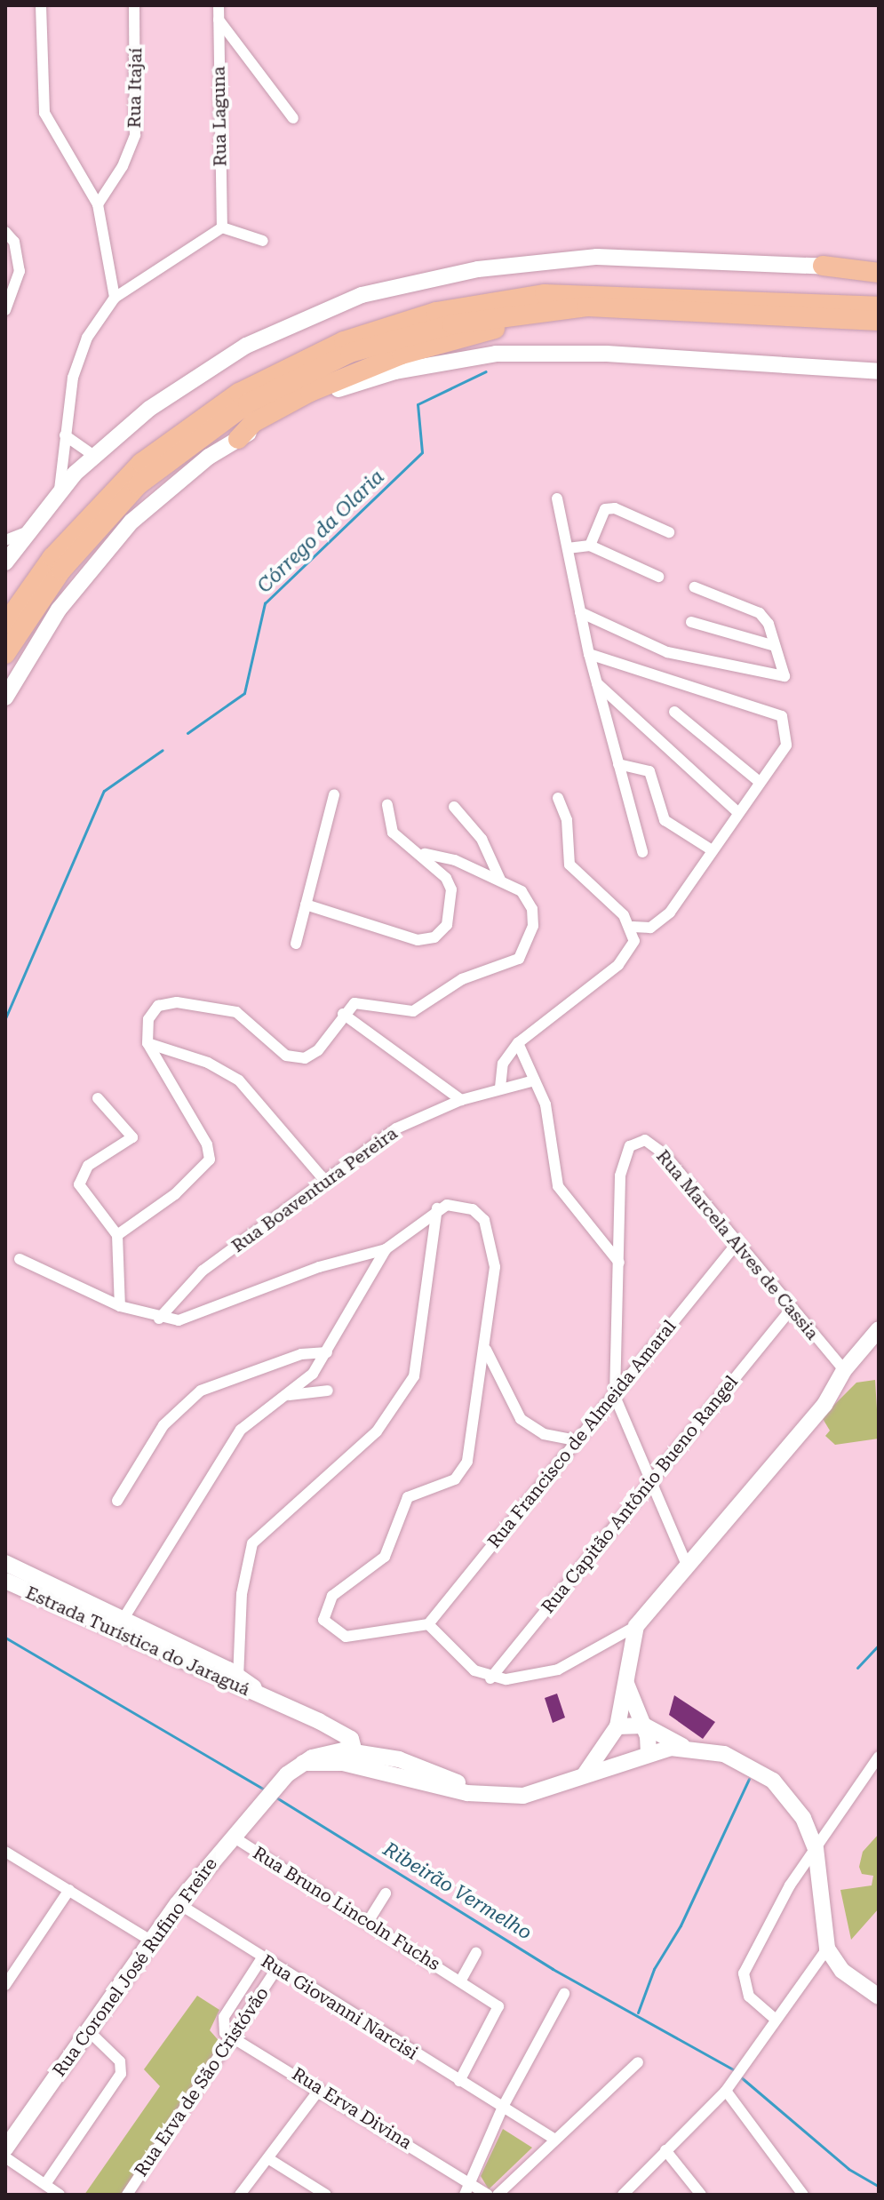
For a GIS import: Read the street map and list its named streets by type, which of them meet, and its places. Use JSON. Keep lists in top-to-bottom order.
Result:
{
  "streets": {
    "main road": ["Estrada Turística do Jaraguá", "Rua Coronel José Rufino Freire"],
    "street": [
      "Rua Itajaí",
      "Rua Laguna",
      "Rua Boaventura Pereira",
      "Rua Marcela Alves de Cassia",
      "Rua Francisco de Almeida Amaral",
      "Rua Capitão Antônio Bueno Rangel",
      "Rua Bruno Lincoln Fuchs",
      "Rua Giovanni Narcisi",
      "Rua Erva de São Cristóvão",
      "Rua Erva Divina"
    ]
  },
  "crossings": [
    ["Rua Marcela Alves de Cassia", "Rua Francisco de Almeida Amaral"],
    ["Rua Marcela Alves de Cassia", "Rua Capitão Antônio Bueno Rangel"],
    ["Estrada Turística do Jaraguá", "Rua Coronel José Rufino Freire"],
    ["Rua Bruno Lincoln Fuchs", "Rua Coronel José Rufino Freire"],
    ["Rua Bruno Lincoln Fuchs", "Rua Giovanni Narcisi"],
    ["Rua Coronel José Rufino Freire", "Rua Giovanni Narcisi"],
    ["Rua Giovanni Narcisi", "Rua Erva de São Cristóvão"],
    ["Rua Erva de São Cristóvão", "Rua Erva Divina"]
  ],
  "water": ["Córrego da Olaria", "Ribeirão Vermelho"]
}
